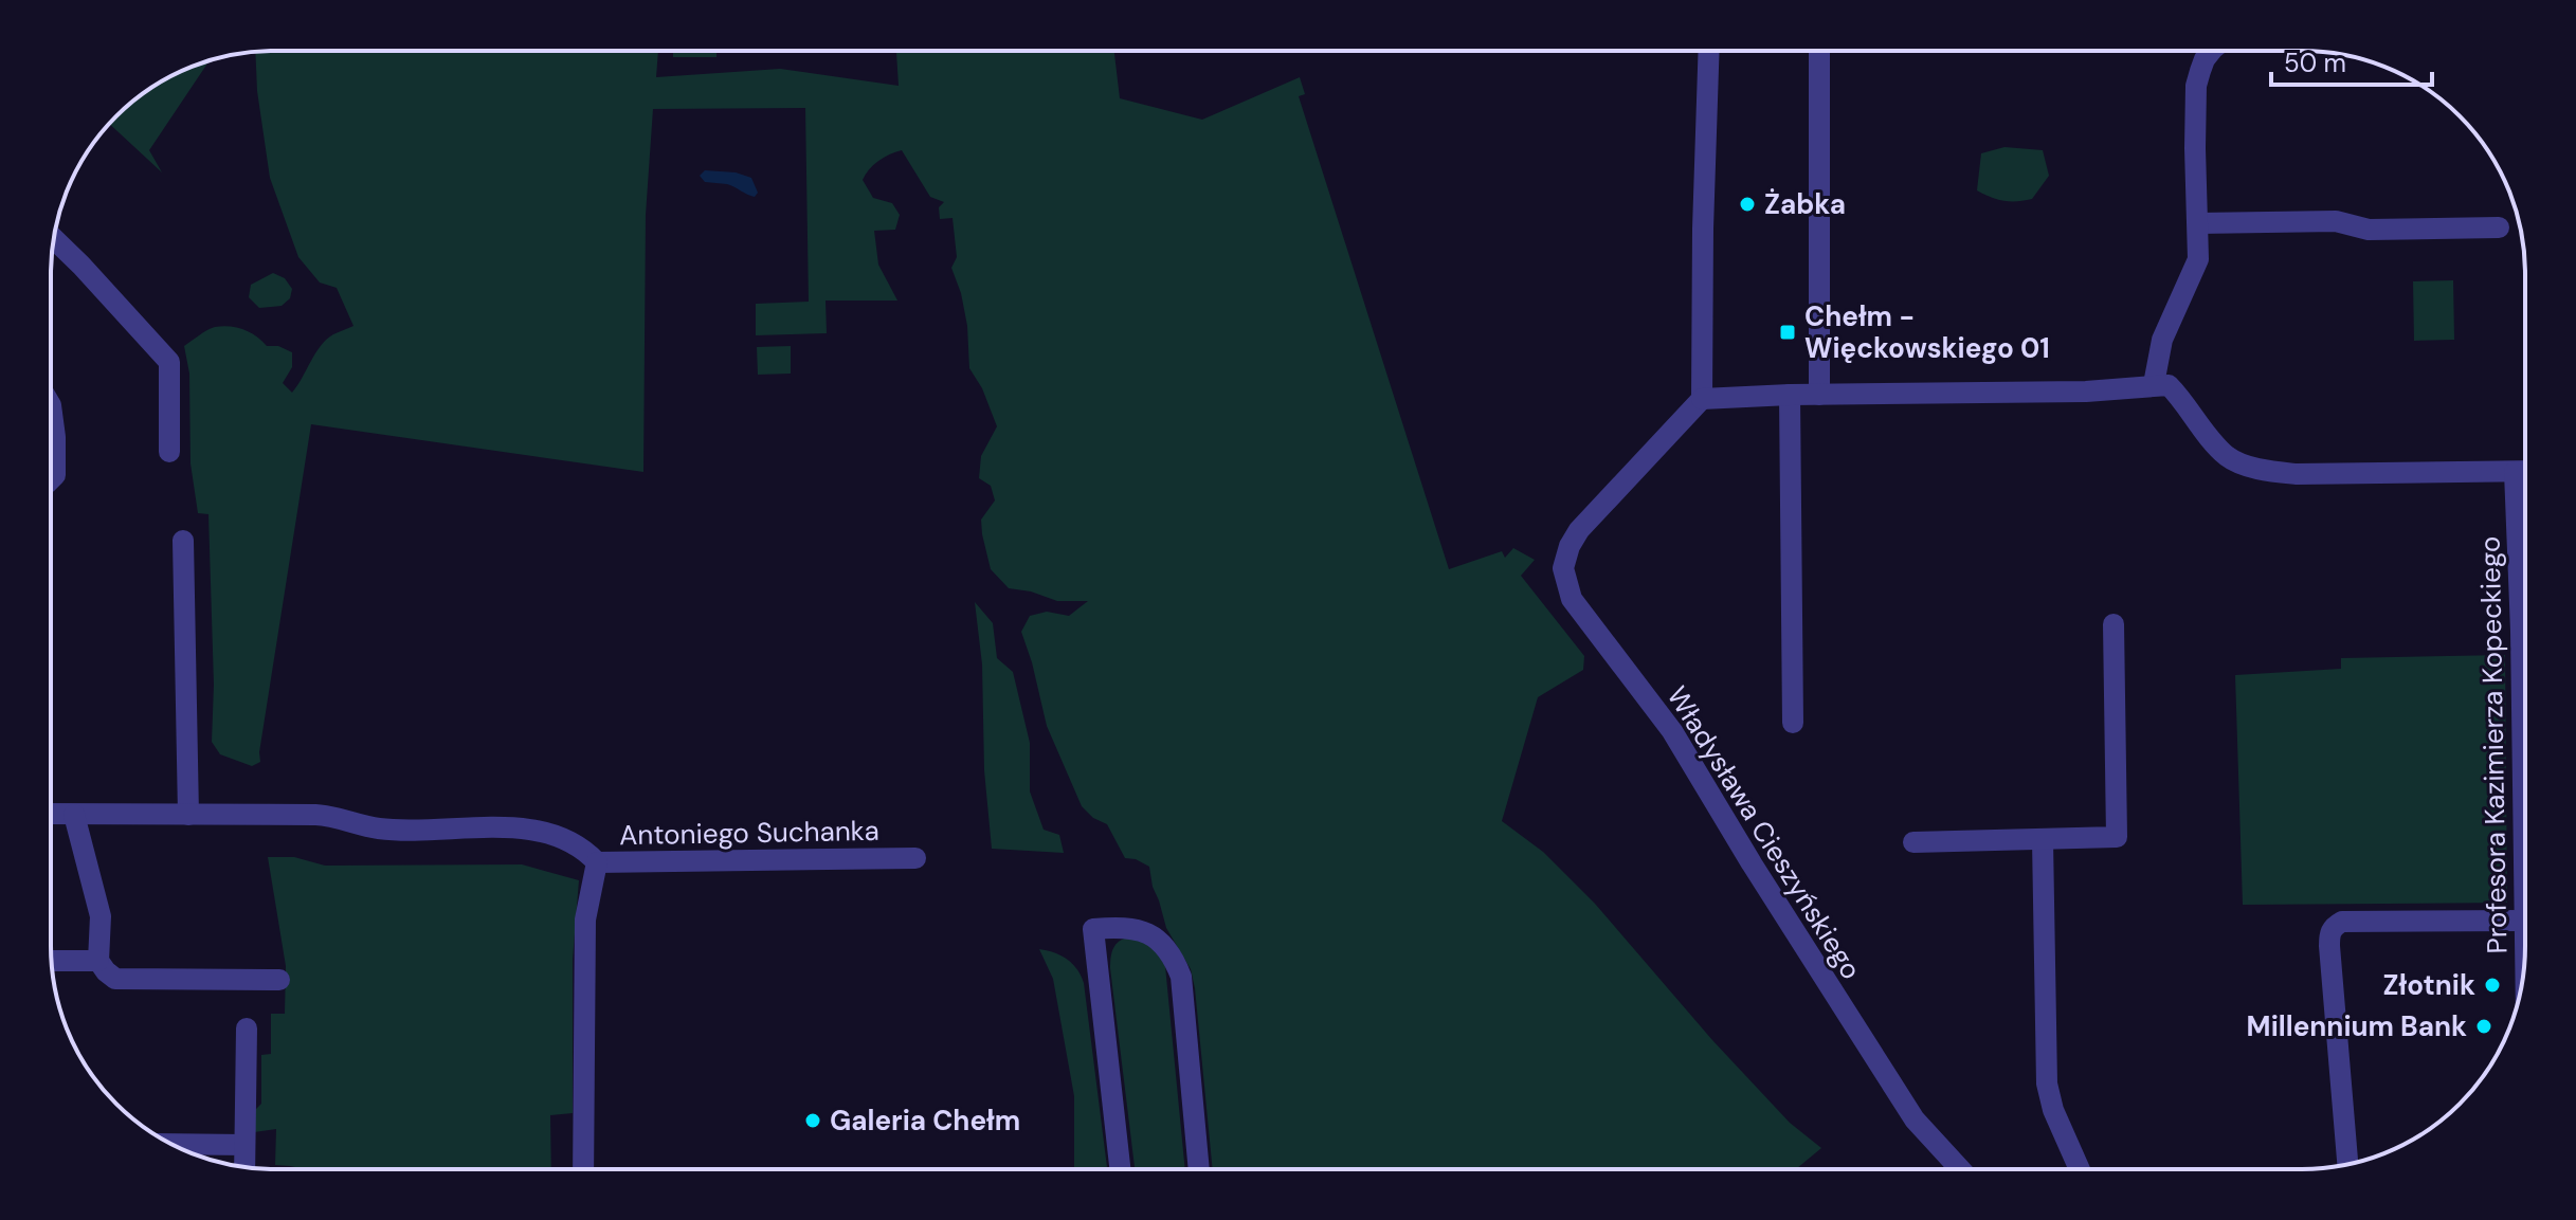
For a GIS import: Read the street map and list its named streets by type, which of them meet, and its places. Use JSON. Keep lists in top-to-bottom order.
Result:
{
  "streets": {
    "street": ["Profesora Kazimierza Kopeckiego", "Antoniego Suchanka", "Władysława Cieszyńskiego"]
  },
  "places": {
    "other": [
      "Żabka",
      "Złotnik",
      "Millennium Bank",
      "Galeria Chełm"
    ],
    "transit": ["Chełm - Więckowskiego 01"]
  },
  "scale_bar": "50 m"
}
